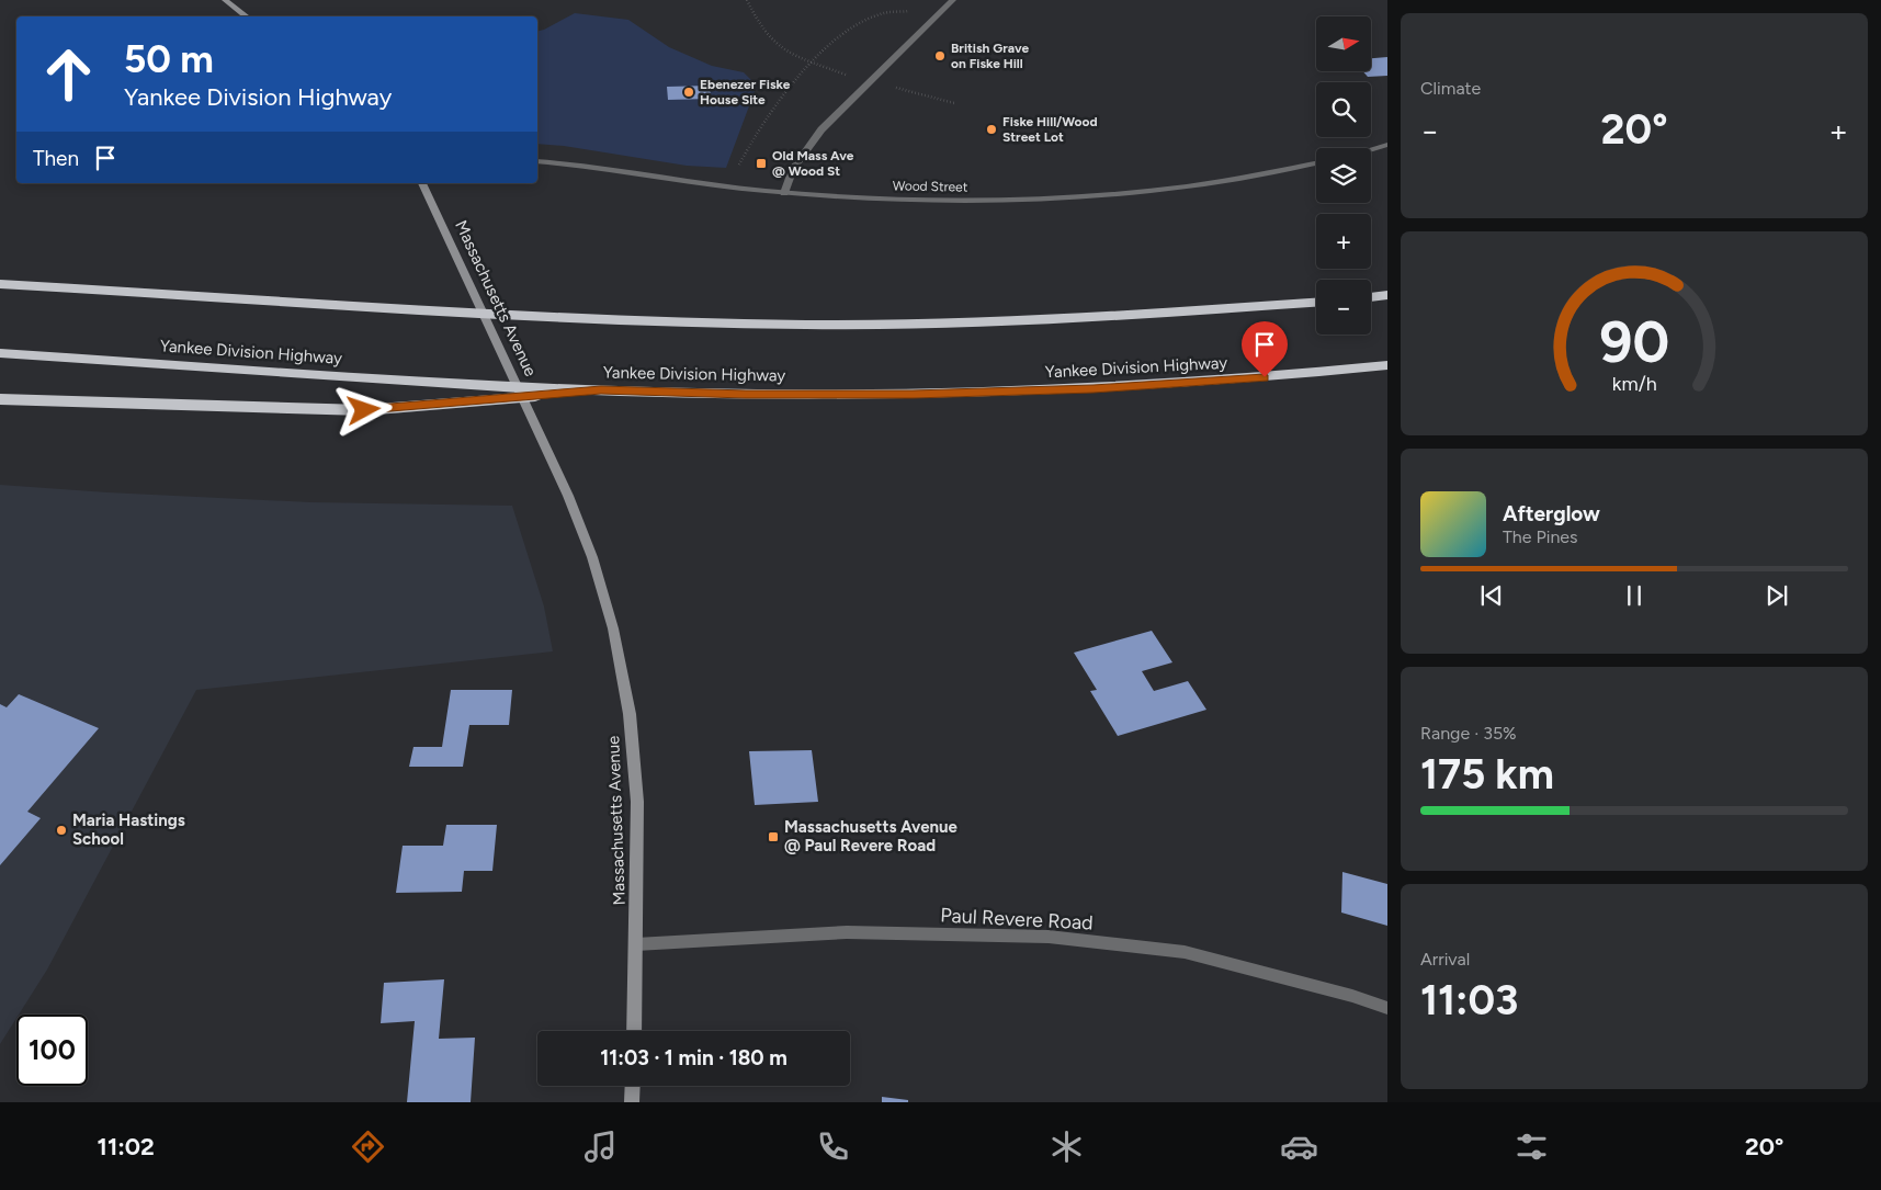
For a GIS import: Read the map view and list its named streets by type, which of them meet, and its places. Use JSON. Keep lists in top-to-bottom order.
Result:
{
  "streets": {
    "highway": ["Yankee Division Highway"],
    "main road": ["Massachusetts Avenue"],
    "street": ["Wood Street", "Paul Revere Road"]
  },
  "crossings": [
    ["Massachusetts Avenue", "Paul Revere Road"]
  ],
  "places": {
    "other": [
      "British Grave on Fiske Hill",
      "Ebenezer Fiske House Site",
      "Fiske Hill/Wood Street Lot",
      "Maria Hastings School"
    ],
    "transit": ["Old Mass Ave @ Wood St", "Massachusetts Avenue @ Paul Revere Road"]
  },
  "north": "right",
  "page": {
    "tile": [
      "Climate",
      ["Range · 35%", "175 km"],
      ["Arrival", "11:03"]
    ],
    "map_buttons": ["+", "−"],
    "turn": ["50 m", "Yankee Division Highway"],
    "heat": ["−", "20°", "+"],
    "then": "Then",
    "song": ["Afterglow", "The Pines"],
    "limit": "100",
    "trip": "11:03 · 1 min · 180 m",
    "tabs": ["11:02", "20°"],
    "gauge": ["90", "km/h"]
  }
}
